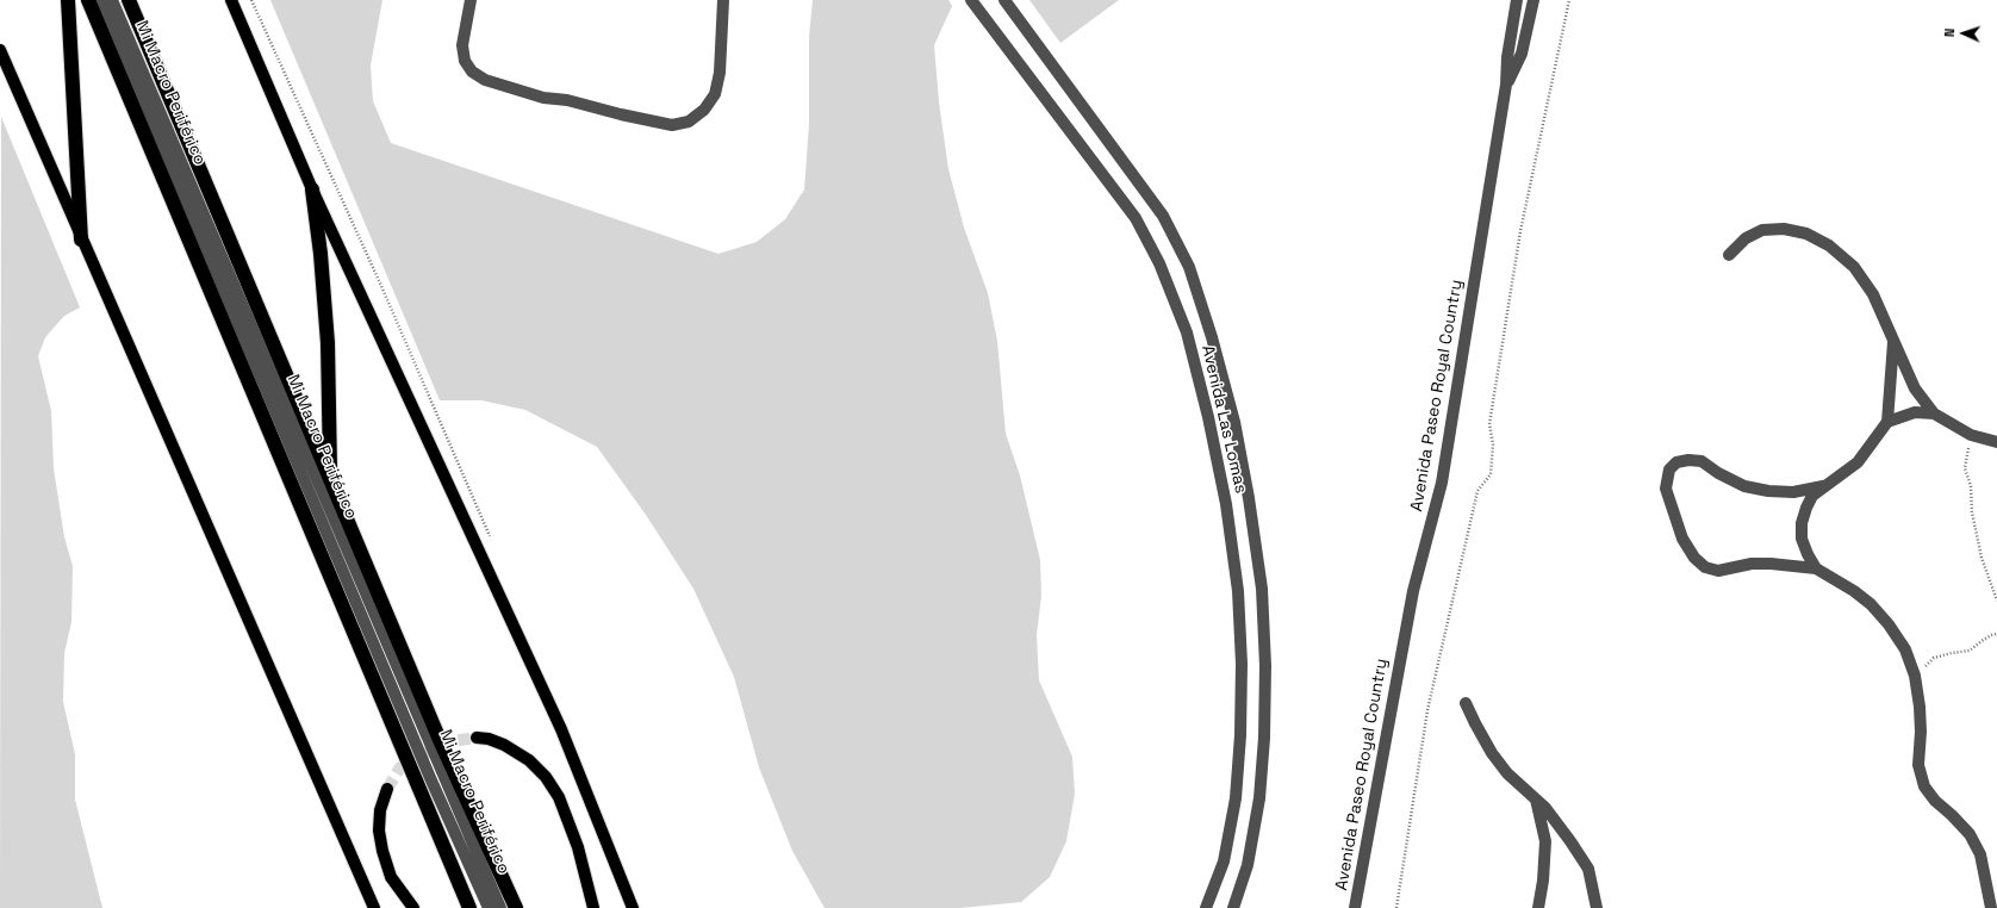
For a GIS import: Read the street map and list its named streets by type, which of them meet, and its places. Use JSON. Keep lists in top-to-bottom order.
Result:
{
  "streets": {
    "street": ["Mi Macro Periférico", "Avenida Paseo Royal Country", "Avenida Las Lomas"]
  },
  "north": "left"
}
